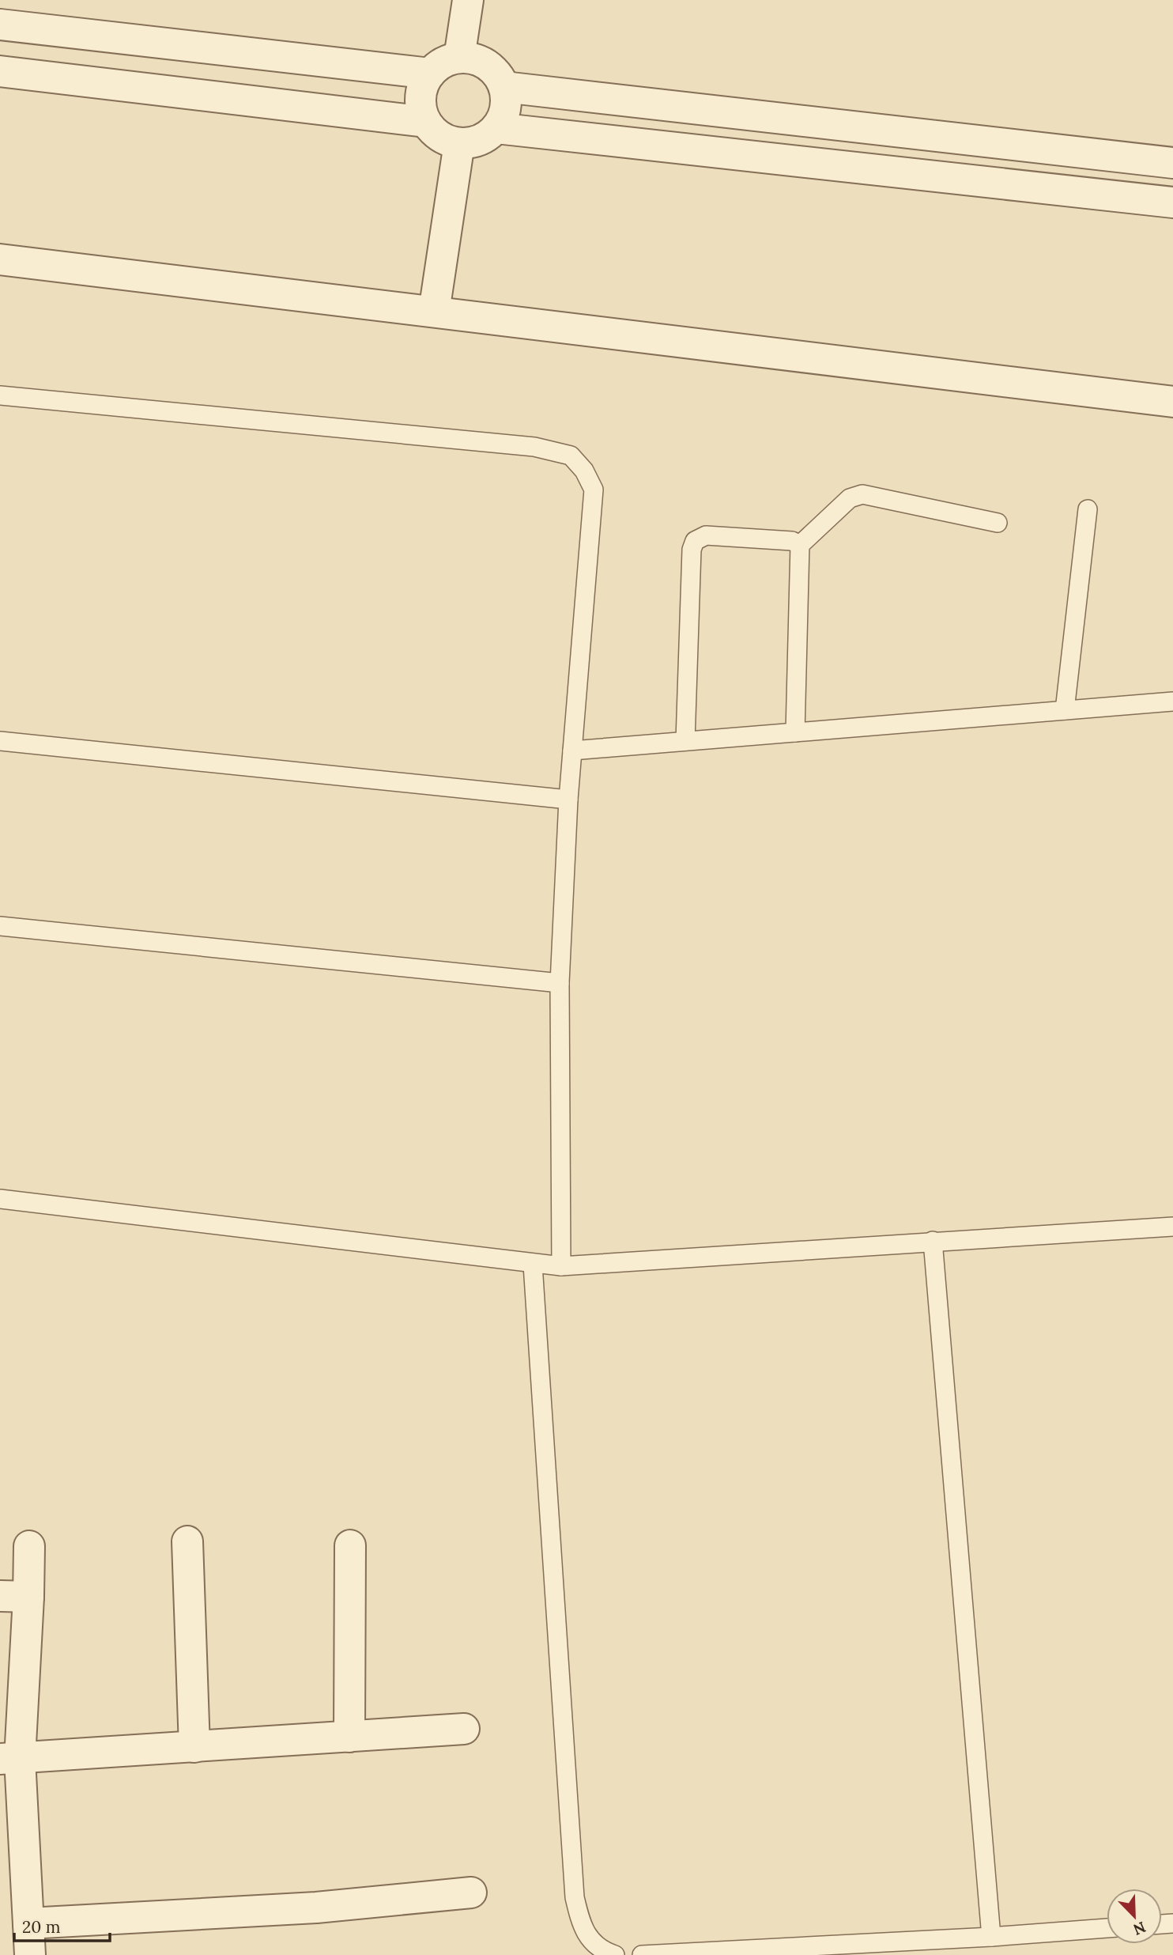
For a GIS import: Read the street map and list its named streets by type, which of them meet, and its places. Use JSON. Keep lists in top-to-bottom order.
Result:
{
  "scale_bar": "20 m",
  "north": "bottom right"
}
